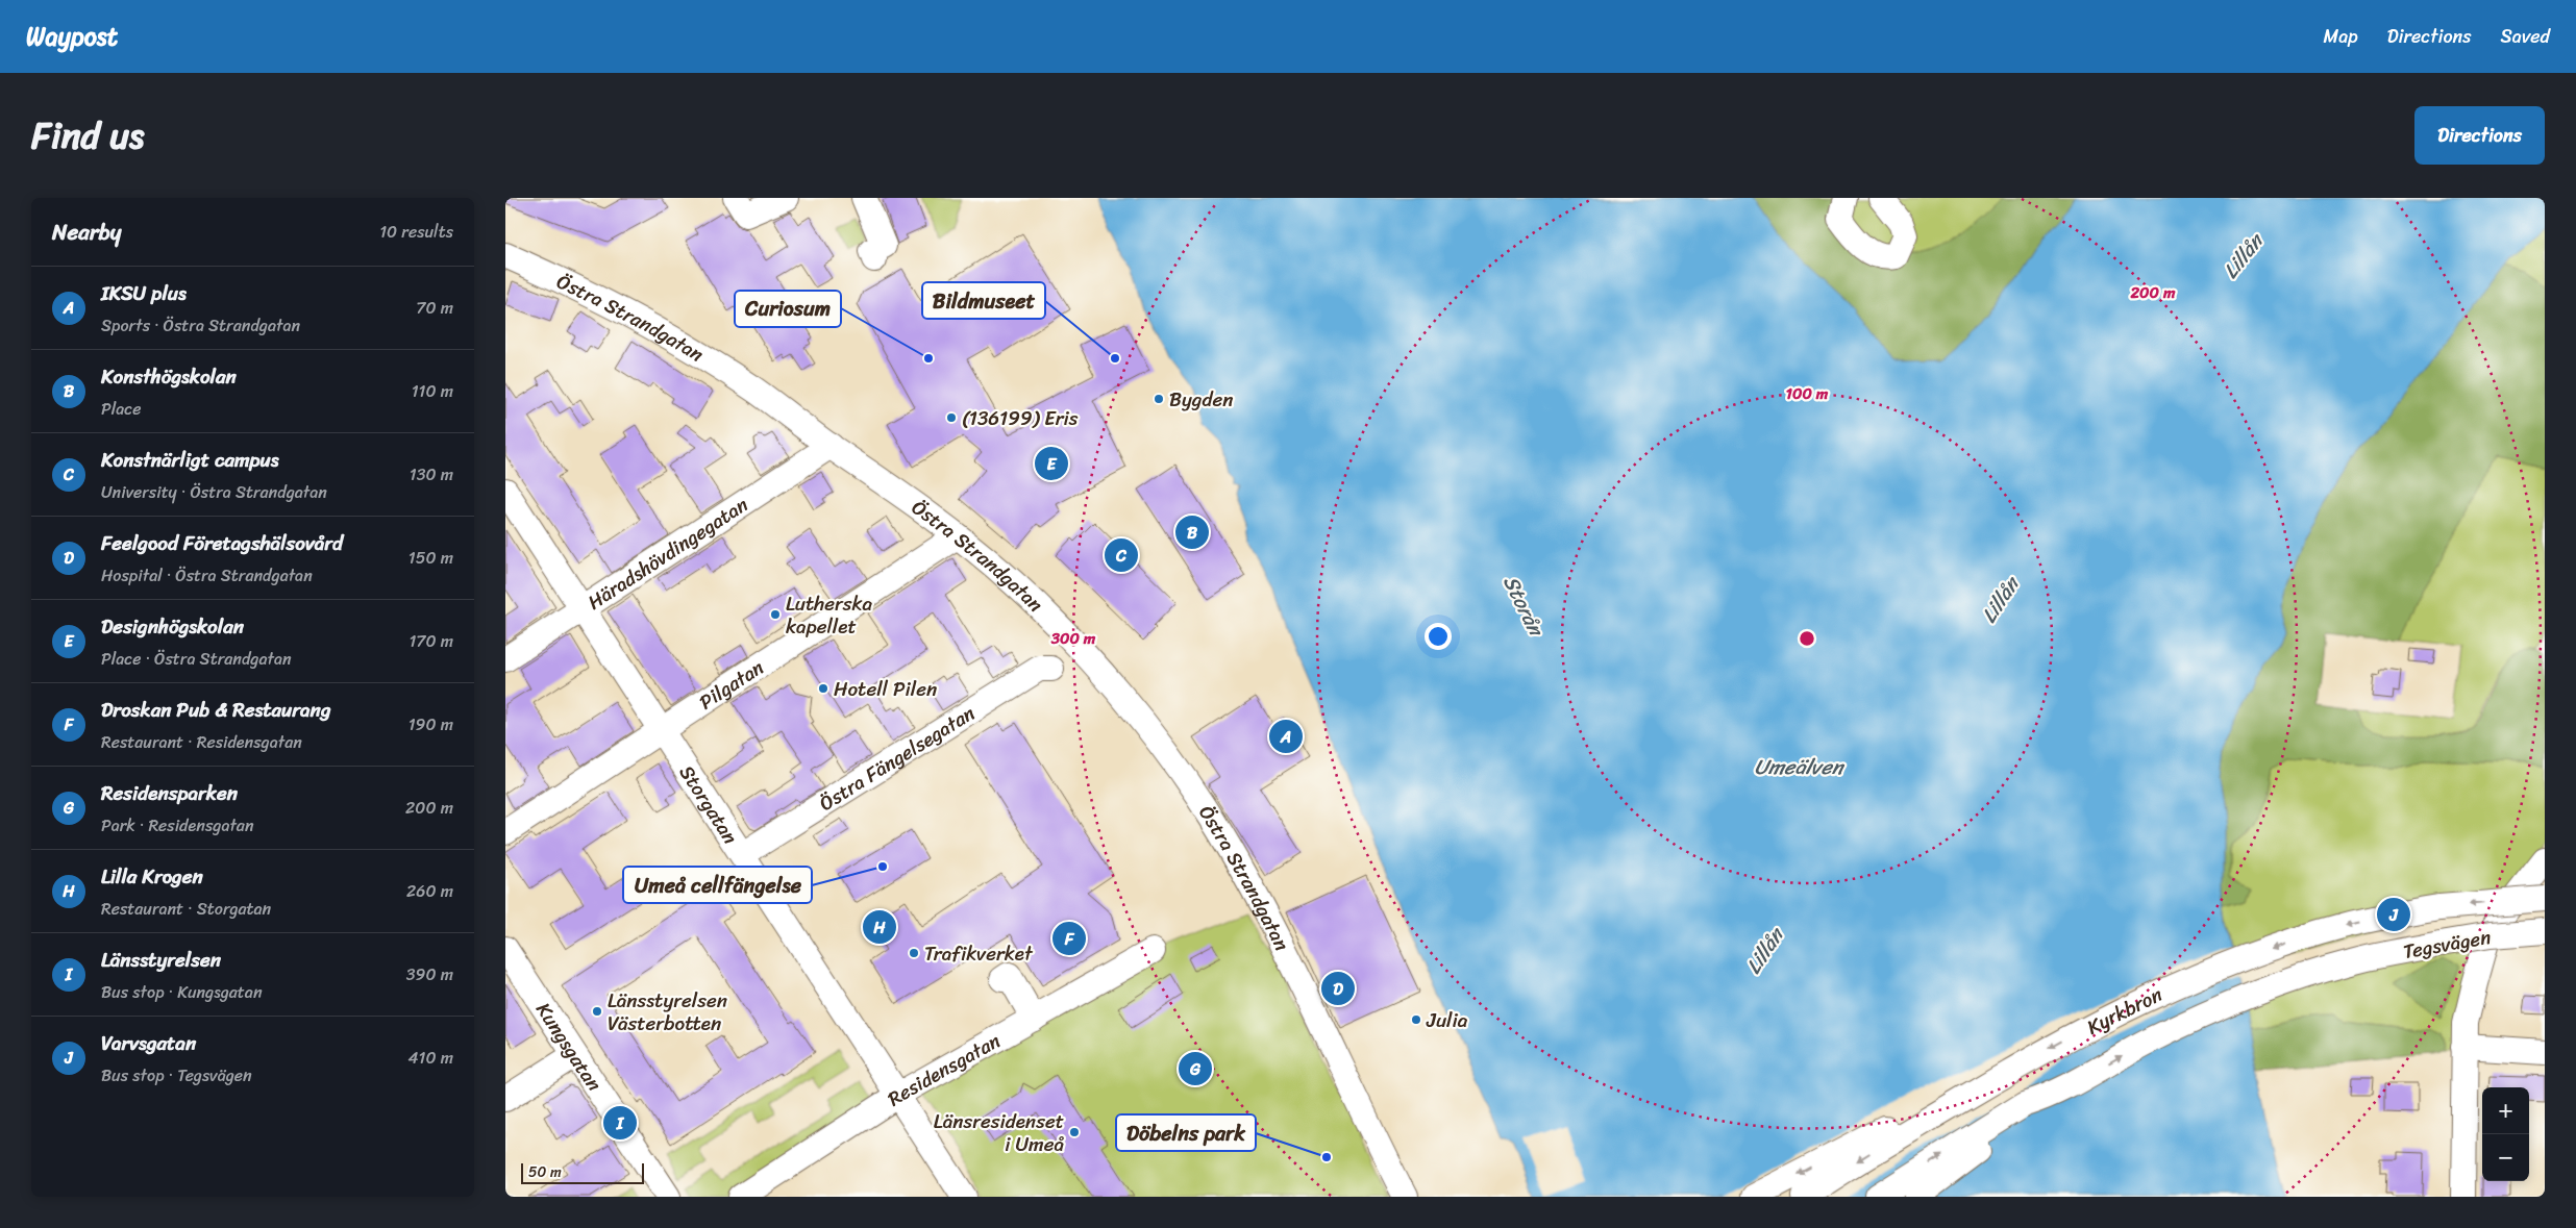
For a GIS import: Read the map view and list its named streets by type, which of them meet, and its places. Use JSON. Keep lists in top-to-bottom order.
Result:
{
  "streets": {
    "street": [
      "Östra Strandgatan",
      "Häradshövdingegatan",
      "Pilgatan",
      "Östra Fängelsegatan",
      "Storgatan",
      "Tegsvägen",
      "Kyrkbron",
      "Kungsgatan",
      "Residensgatan"
    ]
  },
  "crossings": [
    ["Östra Strandgatan", "Häradshövdingegatan"],
    ["Östra Strandgatan", "Pilgatan"],
    ["Häradshövdingegatan", "Storgatan"],
    ["Pilgatan", "Storgatan"],
    ["Östra Fängelsegatan", "Storgatan"],
    ["Storgatan", "Residensgatan"],
    ["Tegsvägen", "Kyrkbron"]
  ],
  "water": ["Lillån", "Storån", "Umeälven"],
  "places": [
    "Curiosum",
    "Bildmuseet",
    "Bygden",
    "(136199) Eris",
    "Lutherska kapellet",
    "Hotell Pilen",
    "Umeå cellfängelse",
    "Trafikverket",
    "Länsstyrelsen Västerbotten",
    "Julia",
    "Länsresidenset i Umeå",
    "Döbelns park"
  ],
  "scale_bar": "50 m",
  "page": {
    "header": "Waypost",
    "nav": ["Map", "Directions", "Saved"],
    "title": "Find us",
    "buttons": "Directions",
    "heading": ["Nearby", "10 results"],
    "list": [
      {
        "mark": "A",
        "name": "IKSU plus",
        "note": "Sports · Östra Strandgatan",
        "value": "70 m"
      },
      {
        "mark": "B",
        "name": "Konsthögskolan",
        "note": "Place",
        "value": "110 m"
      },
      {
        "mark": "C",
        "name": "Konstnärligt campus",
        "note": "University · Östra Strandgatan",
        "value": "130 m"
      },
      {
        "mark": "D",
        "name": "Feelgood Företagshälsovård",
        "note": "Hospital · Östra Strandgatan",
        "value": "150 m"
      },
      {
        "mark": "E",
        "name": "Designhögskolan",
        "note": "Place · Östra Strandgatan",
        "value": "170 m"
      },
      {
        "mark": "F",
        "name": "Droskan Pub & Restaurang",
        "note": "Restaurant · Residensgatan",
        "value": "190 m"
      },
      {
        "mark": "G",
        "name": "Residensparken",
        "note": "Park · Residensgatan",
        "value": "200 m"
      },
      {
        "mark": "H",
        "name": "Lilla Krogen",
        "note": "Restaurant · Storgatan",
        "value": "260 m"
      },
      {
        "mark": "I",
        "name": "Länsstyrelsen",
        "note": "Bus stop · Kungsgatan",
        "value": "390 m"
      },
      {
        "mark": "J",
        "name": "Varvsgatan",
        "note": "Bus stop · Tegsvägen",
        "value": "410 m"
      }
    ],
    "pins": [
      "E",
      "B",
      "C",
      "A",
      "J",
      "H",
      "F",
      "D",
      "G",
      "I"
    ],
    "map_buttons": ["+", "−"],
    "scale": "50 m"
  },
  "rings": ["200 m", "100 m", "300 m"]
}
